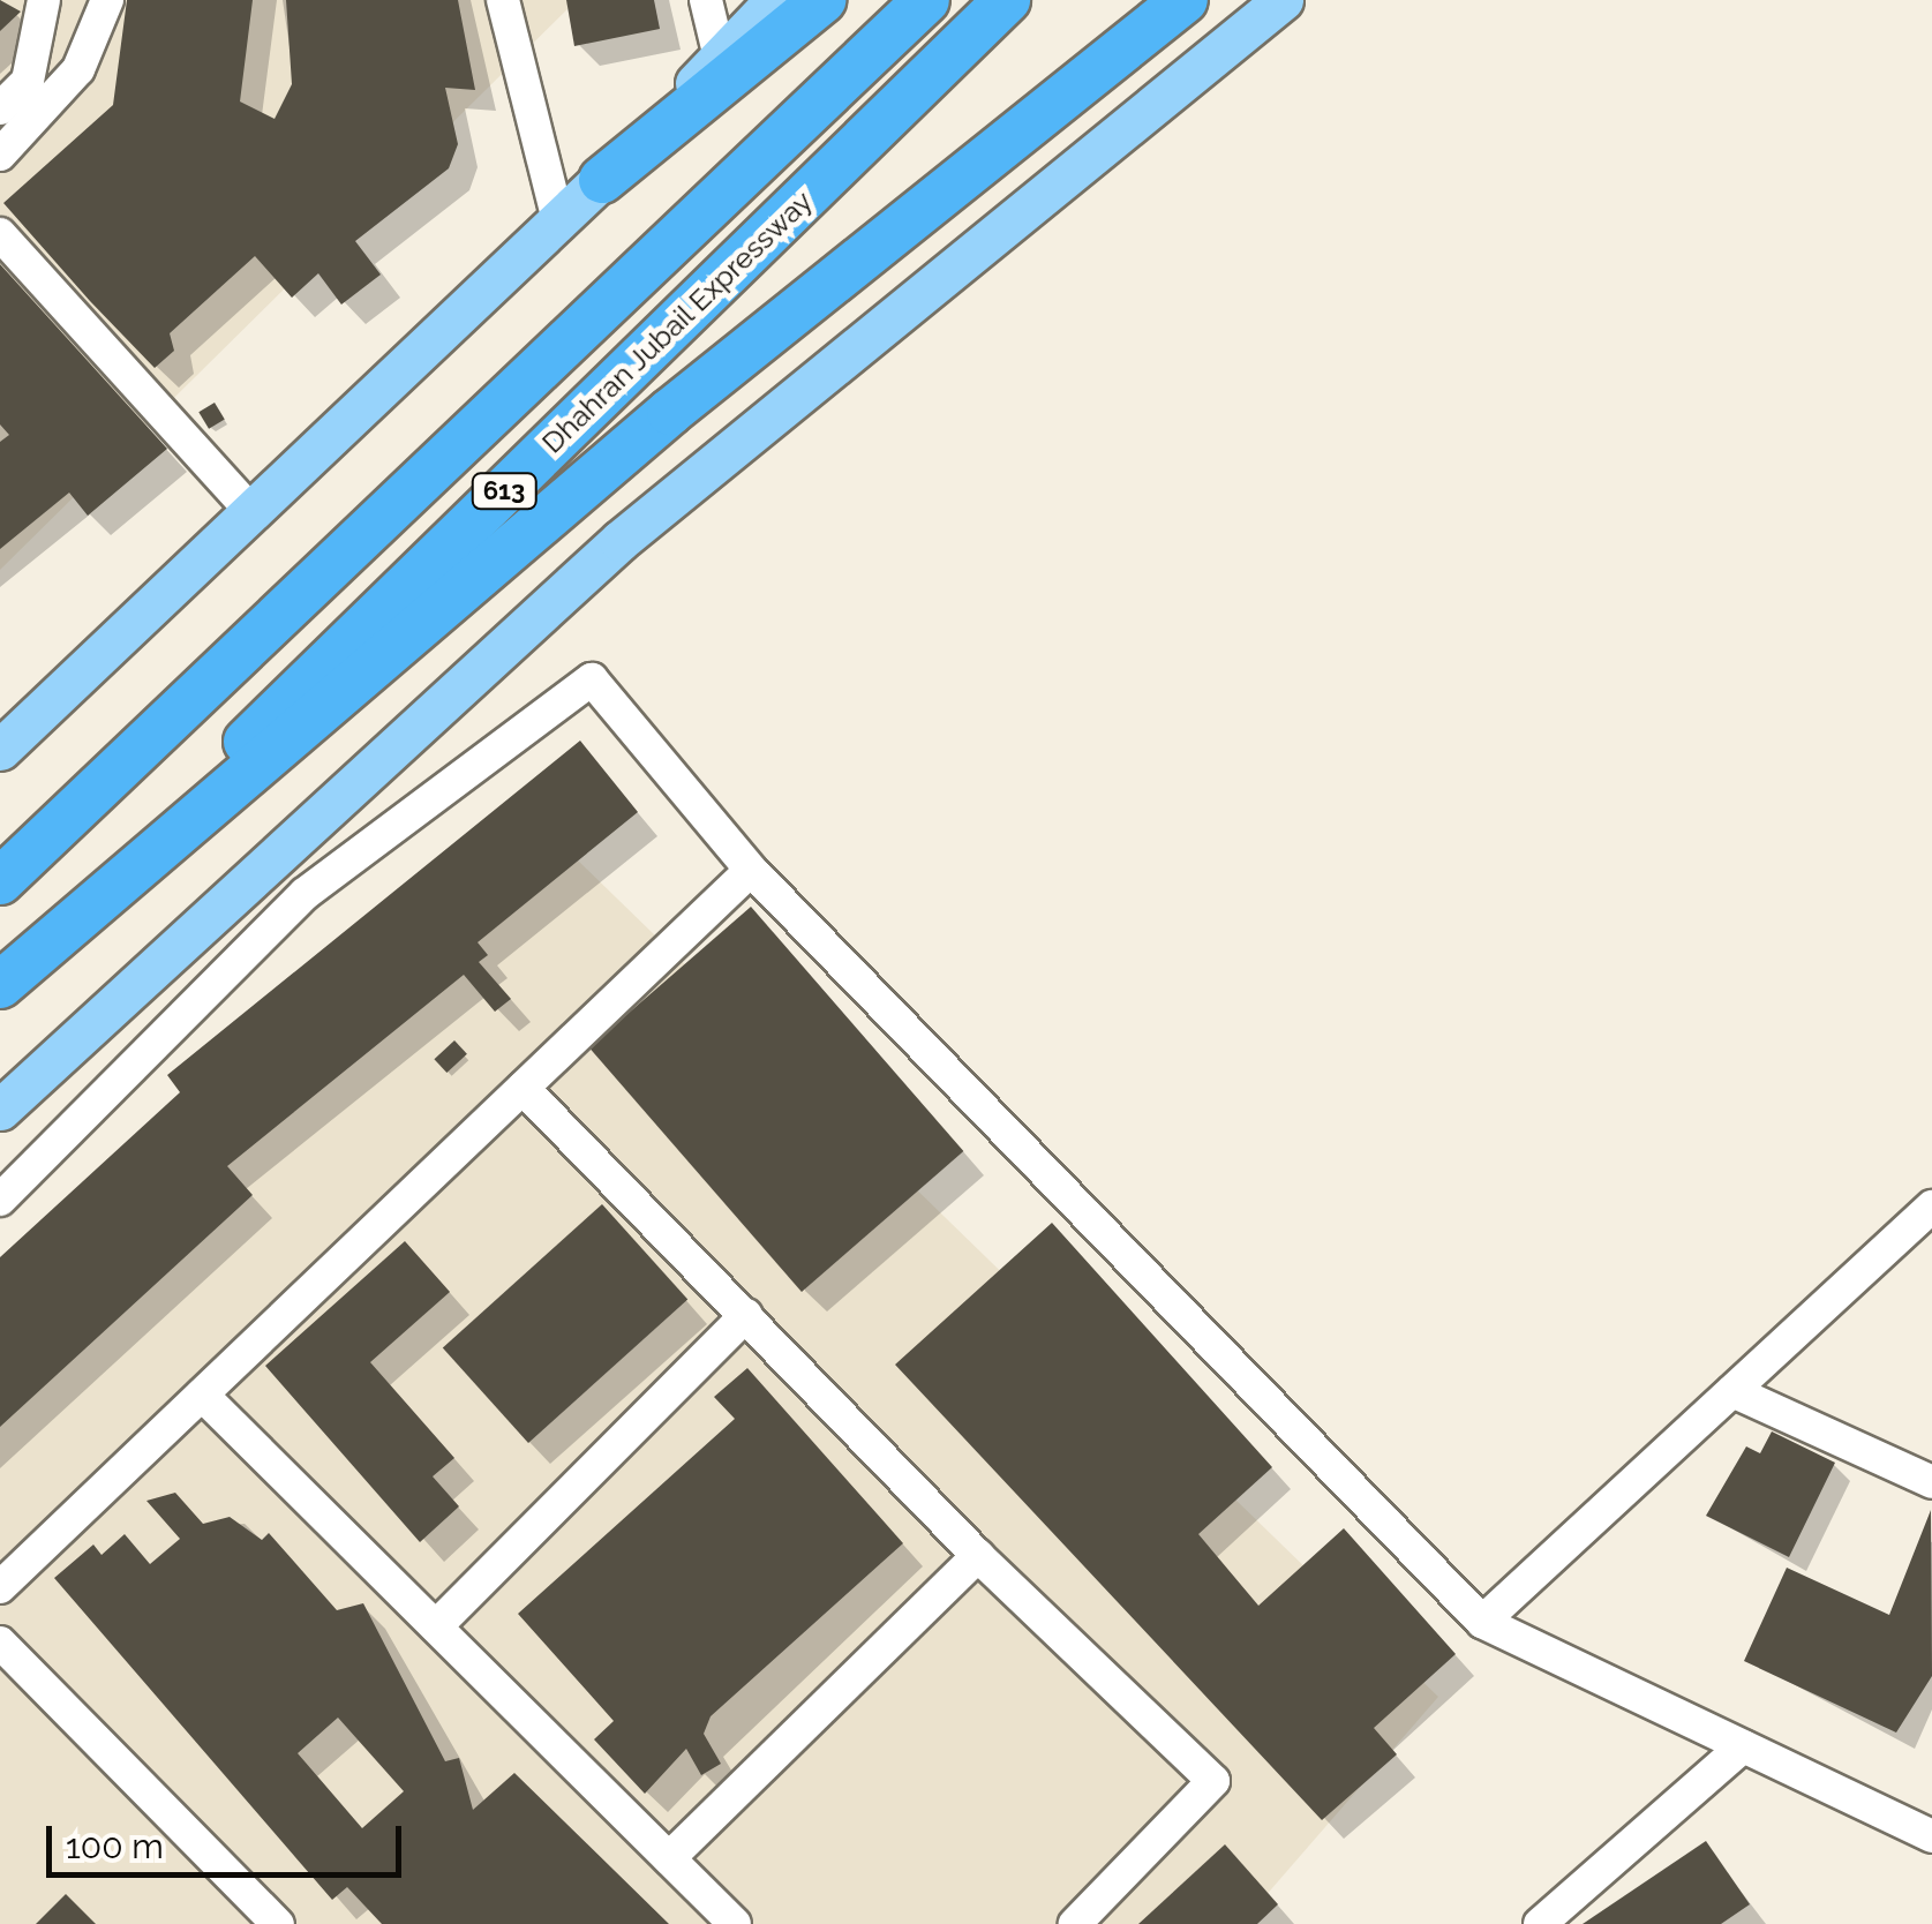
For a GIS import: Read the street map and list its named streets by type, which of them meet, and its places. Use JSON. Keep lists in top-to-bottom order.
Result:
{
  "streets": {
    "highway": ["Dhahran Jubail Expressway", "613"]
  },
  "scale_bar": "100 m"
}
